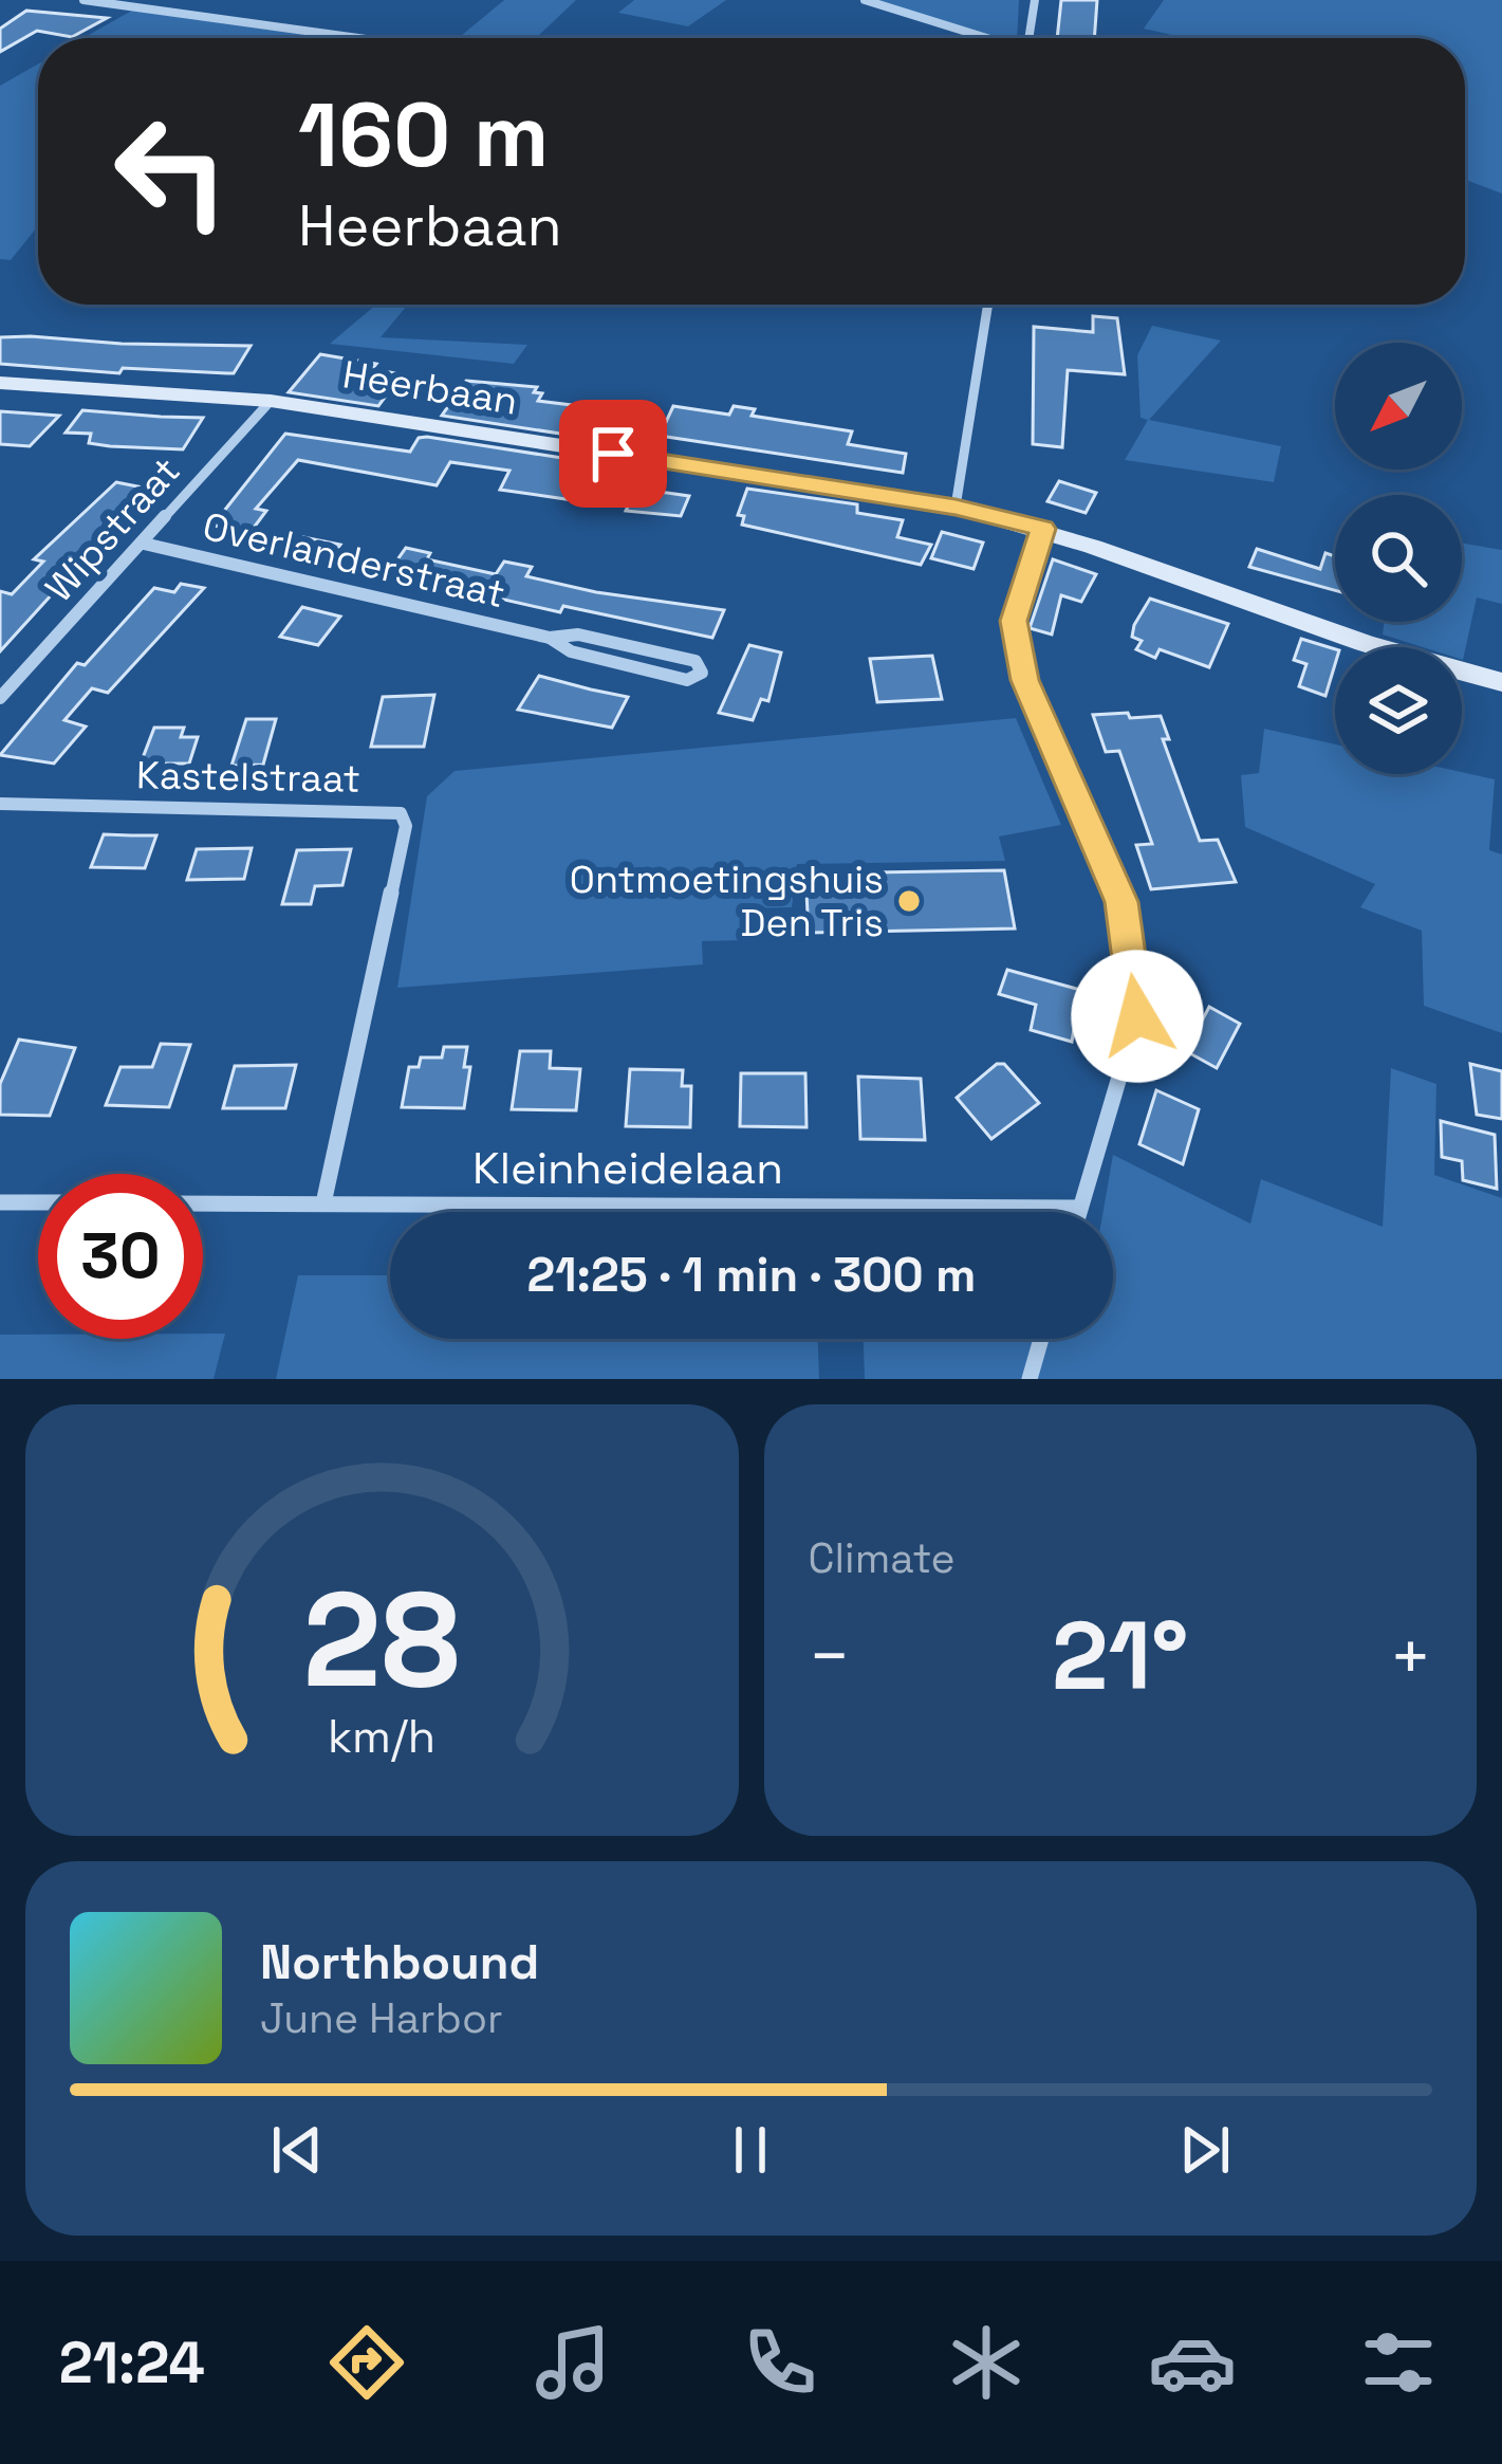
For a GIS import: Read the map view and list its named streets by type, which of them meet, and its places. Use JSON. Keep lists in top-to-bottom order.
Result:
{
  "streets": {
    "street": [
      "Heerbaan",
      "Wipstraat",
      "Overlanderstraat",
      "Kastelstraat",
      "Kleinheidelaan"
    ]
  },
  "crossings": [
    ["Heerbaan", "Wipstraat"],
    ["Wipstraat", "Overlanderstraat"],
    ["Kastelstraat", "Kleinheidelaan"]
  ],
  "places": ["Ontmoetingshuis Den Tris"],
  "north": "bottom left",
  "page": {
    "turn": ["160 m", "Heerbaan"],
    "limit": "30",
    "trip": "21:25 · 1 min · 300 m",
    "tile": "Climate",
    "heat": ["−", "21°", "+"],
    "song": ["Northbound", "June Harbor"],
    "tabs": "21:24",
    "gauge": ["28", "km/h"]
  }
}
